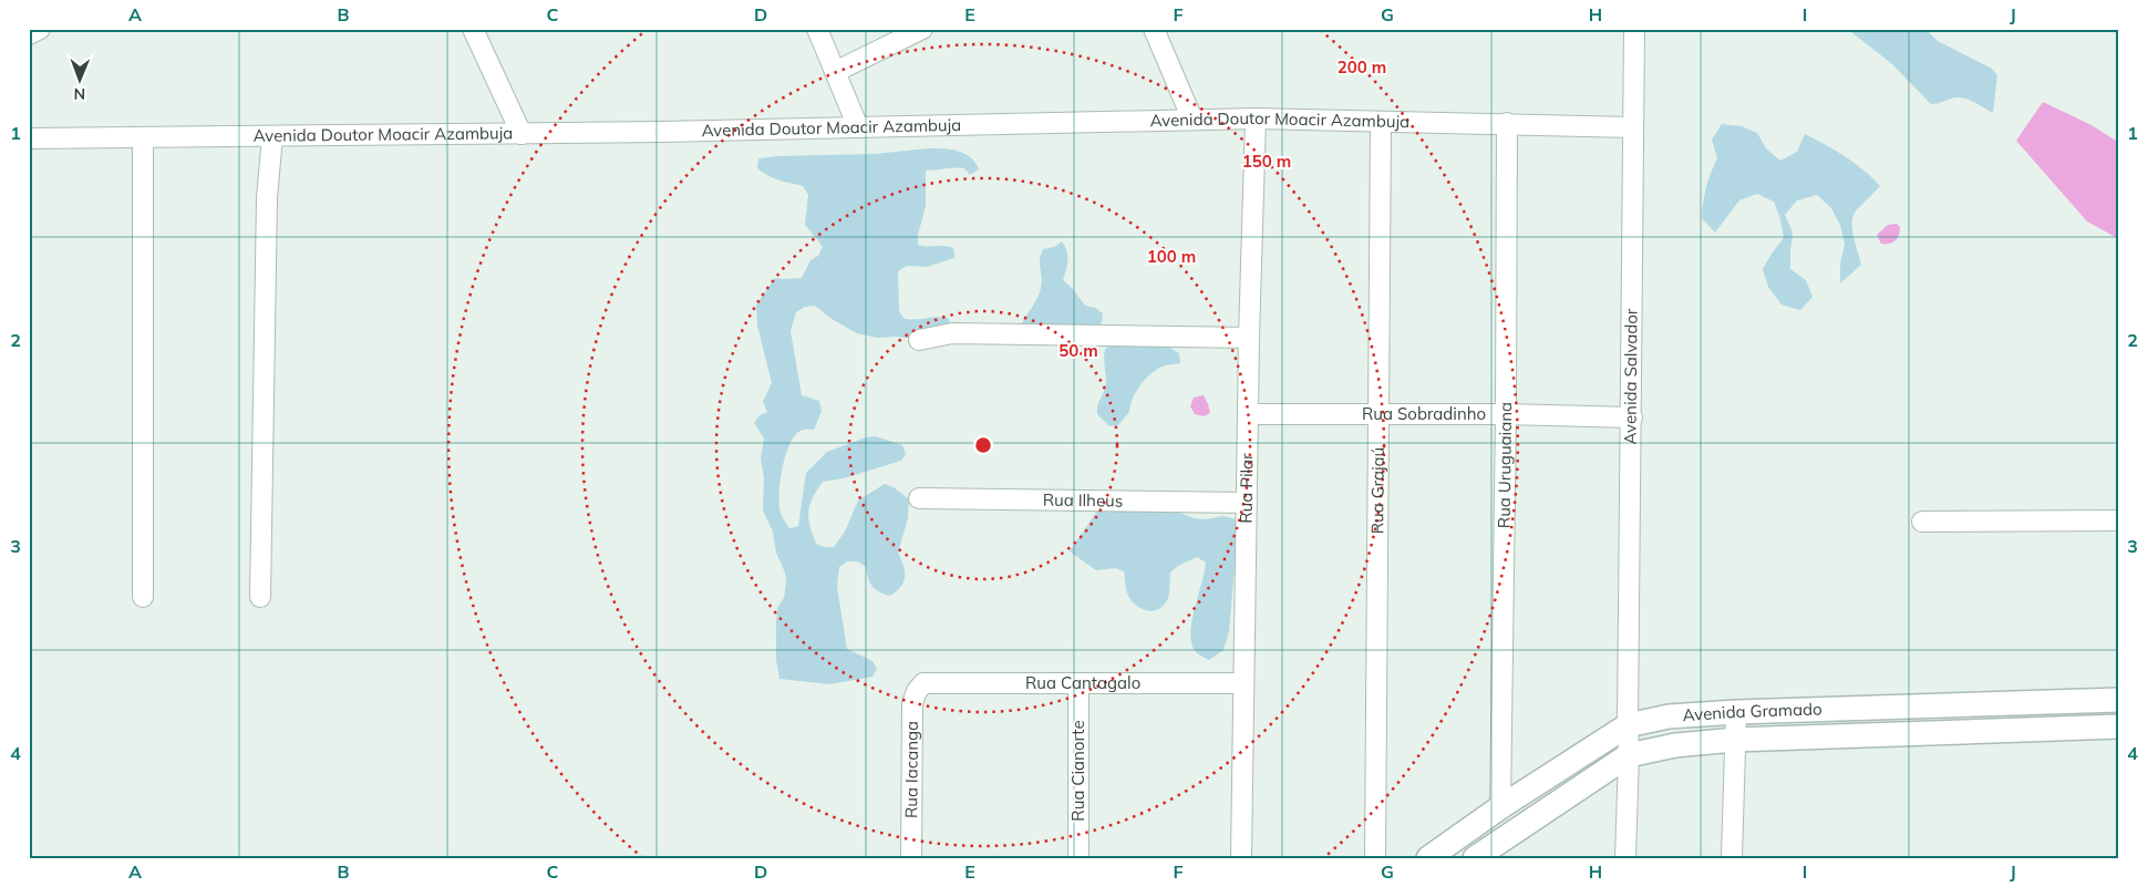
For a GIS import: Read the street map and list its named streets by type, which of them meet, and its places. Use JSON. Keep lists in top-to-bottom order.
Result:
{
  "streets": {
    "street": [
      "Avenida Doutor Moacir Azambuja",
      "Avenida Salvador",
      "Rua Sobradinho",
      "Rua Uruguaiana",
      "Rua Pilar",
      "Rua Grajaú",
      "Rua Ilheus",
      "Rua Cantagalo",
      "Avenida Gramado",
      "Rua Iacanga",
      "Rua Cianorte"
    ]
  },
  "crossings": [
    ["Avenida Doutor Moacir Azambuja", "Avenida Salvador"],
    ["Avenida Doutor Moacir Azambuja", "Rua Uruguaiana"],
    ["Avenida Doutor Moacir Azambuja", "Rua Pilar"],
    ["Avenida Doutor Moacir Azambuja", "Rua Grajaú"],
    ["Avenida Salvador", "Rua Sobradinho"],
    ["Avenida Salvador", "Avenida Gramado"],
    ["Rua Sobradinho", "Rua Uruguaiana"],
    ["Rua Sobradinho", "Rua Pilar"],
    ["Rua Sobradinho", "Rua Grajaú"],
    ["Rua Uruguaiana", "Avenida Gramado"],
    ["Rua Pilar", "Rua Ilheus"],
    ["Rua Pilar", "Rua Cantagalo"],
    ["Rua Cantagalo", "Rua Iacanga"],
    ["Rua Cantagalo", "Rua Cianorte"]
  ],
  "north": "bottom",
  "grid": {
    "columns": [
      "A",
      "B",
      "C",
      "D",
      "E",
      "F",
      "G",
      "H",
      "I",
      "J"
    ],
    "rows": [
      "1",
      "2",
      "3",
      "4"
    ]
  },
  "rings": [
    "200 m",
    "150 m",
    "100 m",
    "50 m"
  ]
}
